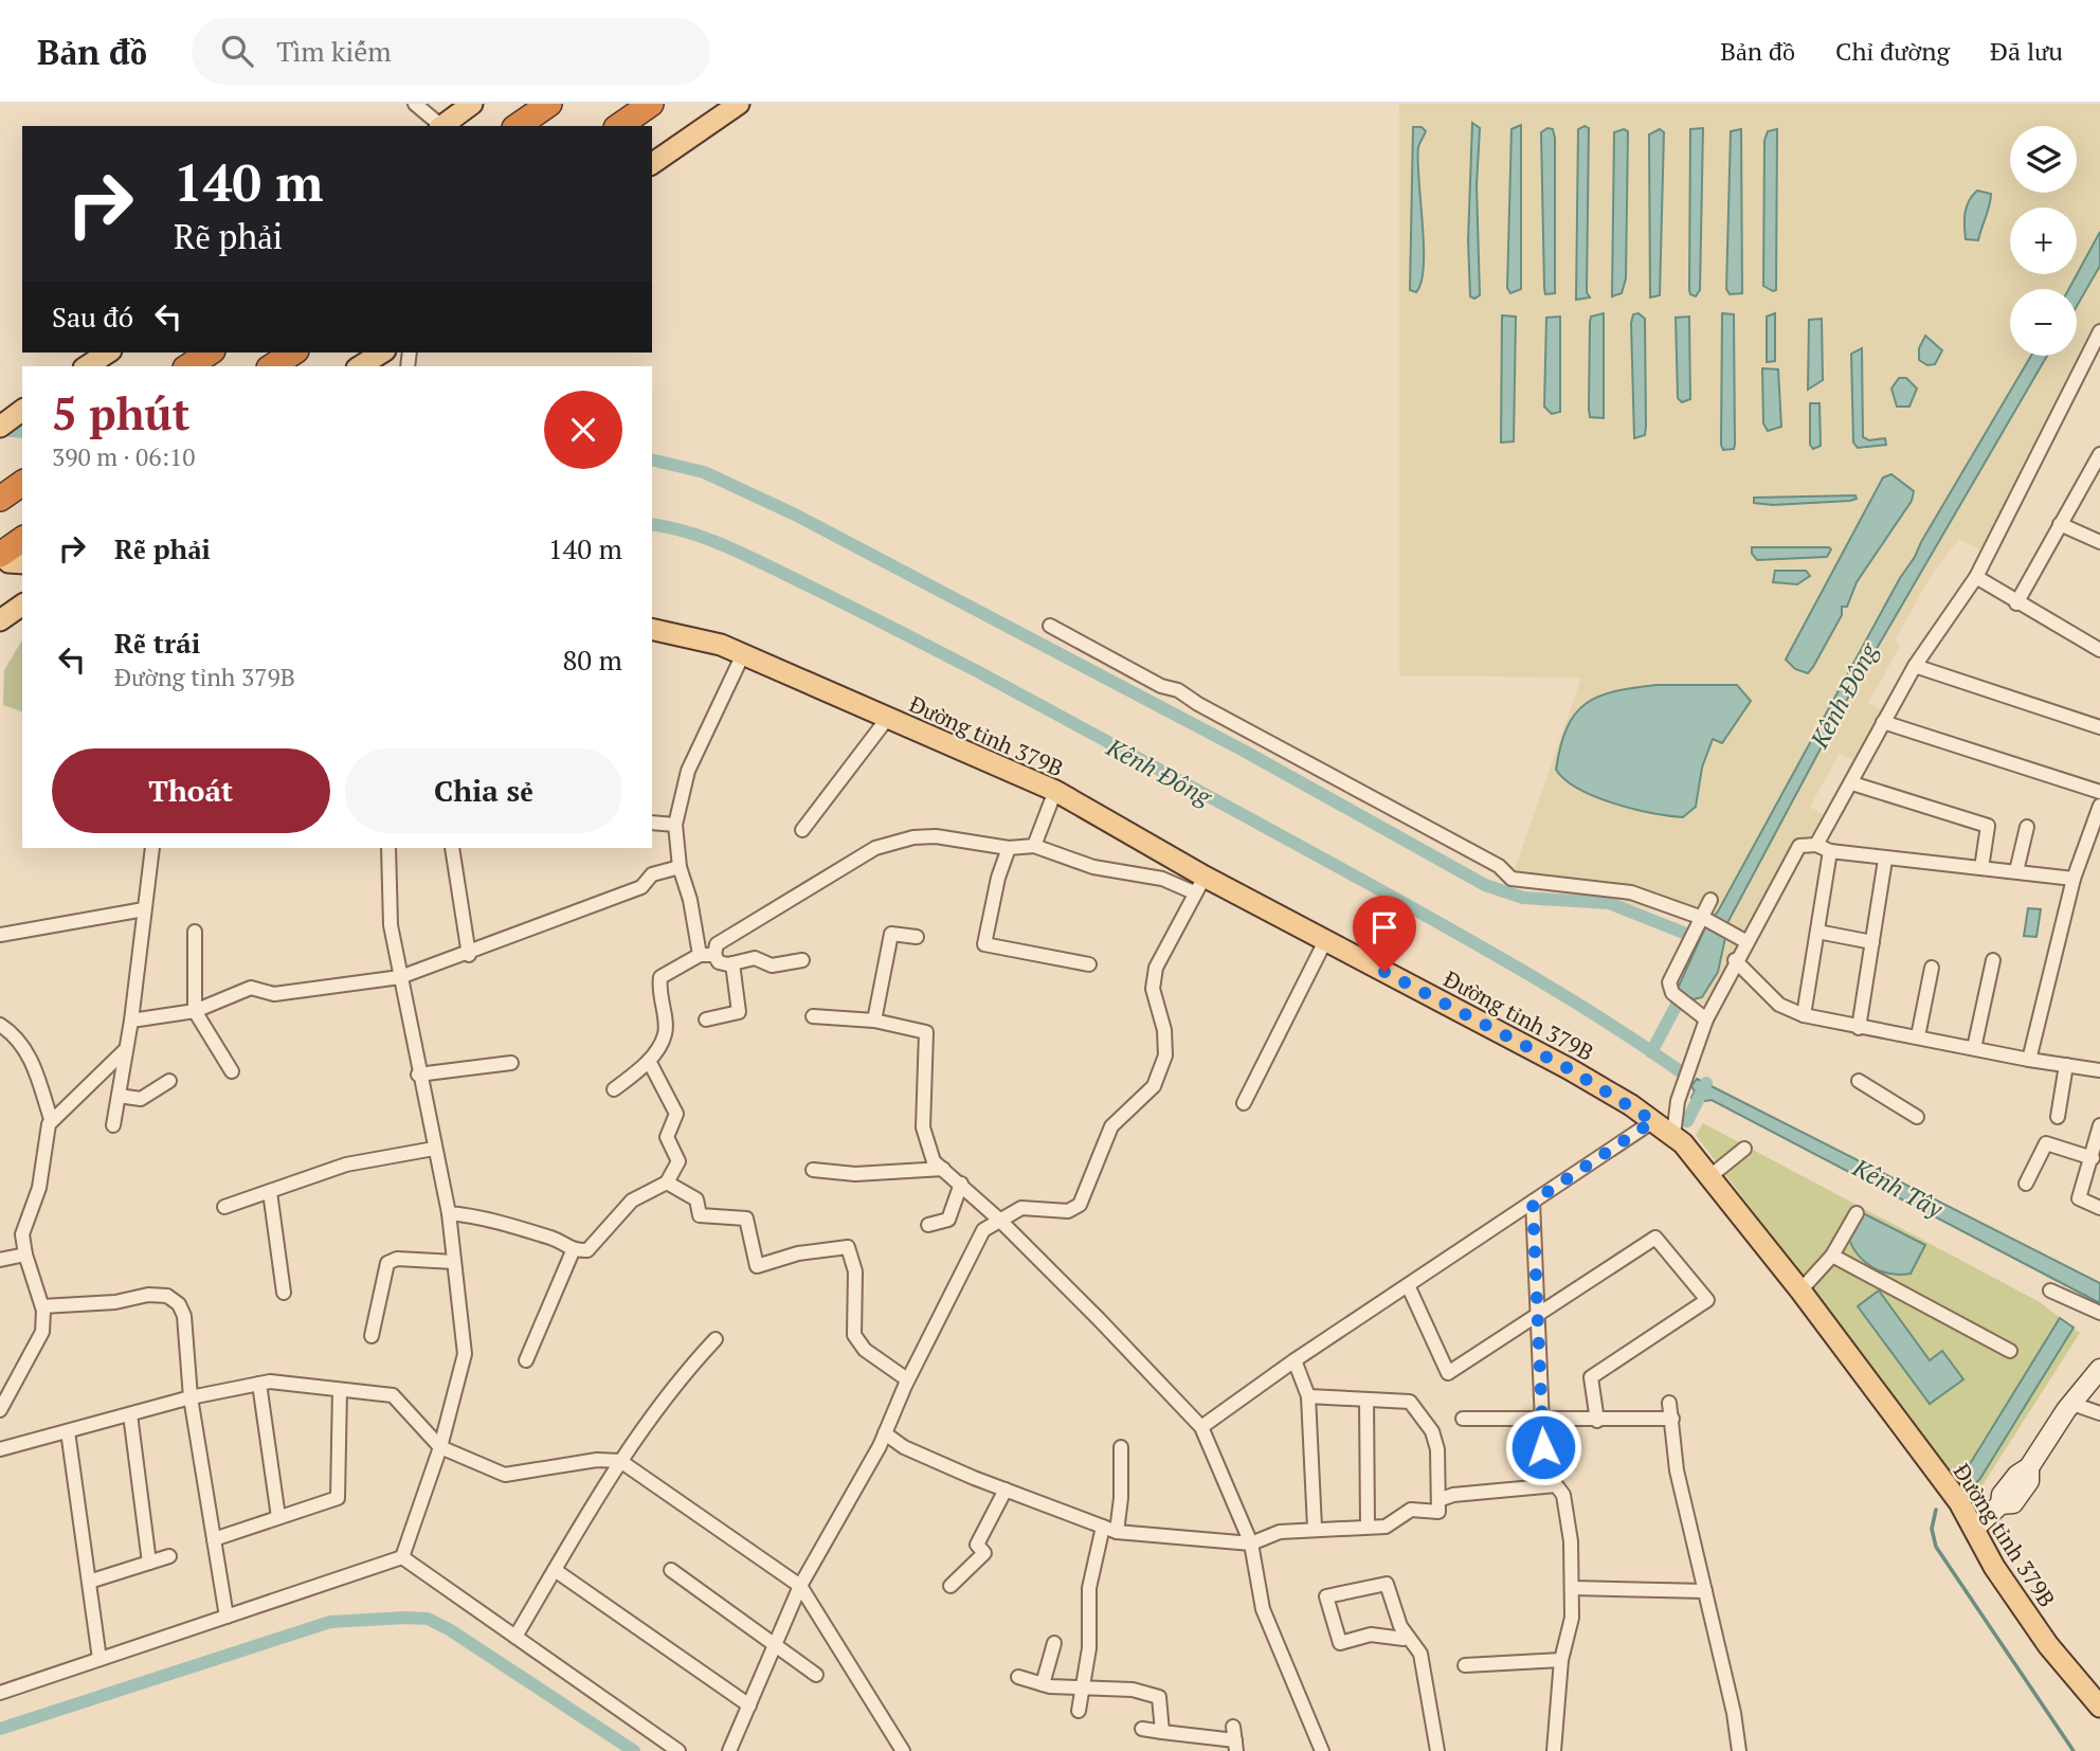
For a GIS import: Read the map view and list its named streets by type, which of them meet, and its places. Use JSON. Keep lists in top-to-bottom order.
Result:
{
  "streets": {
    "main road": ["Đường tỉnh 379B"]
  },
  "water": ["Kênh Đông", "Kênh Tây"],
  "page": {
    "header": "Bản đồ",
    "search": "Tìm kiếm",
    "nav": ["Bản đồ", "Chỉ đường", "Đã lưu"],
    "map_buttons": ["+", "−"],
    "turn": ["140 m", "Rẽ phải"],
    "then": "Sau đó",
    "heading": ["5 phút", "390 m · 06:10"],
    "list": [
      {
        "name": "Rẽ phải",
        "value": "140 m"
      },
      {
        "name": "Rẽ trái",
        "note": "Đường tỉnh 379B",
        "value": "80 m"
      }
    ],
    "buttons": ["Thoát", "Chia sẻ"]
  }
}
